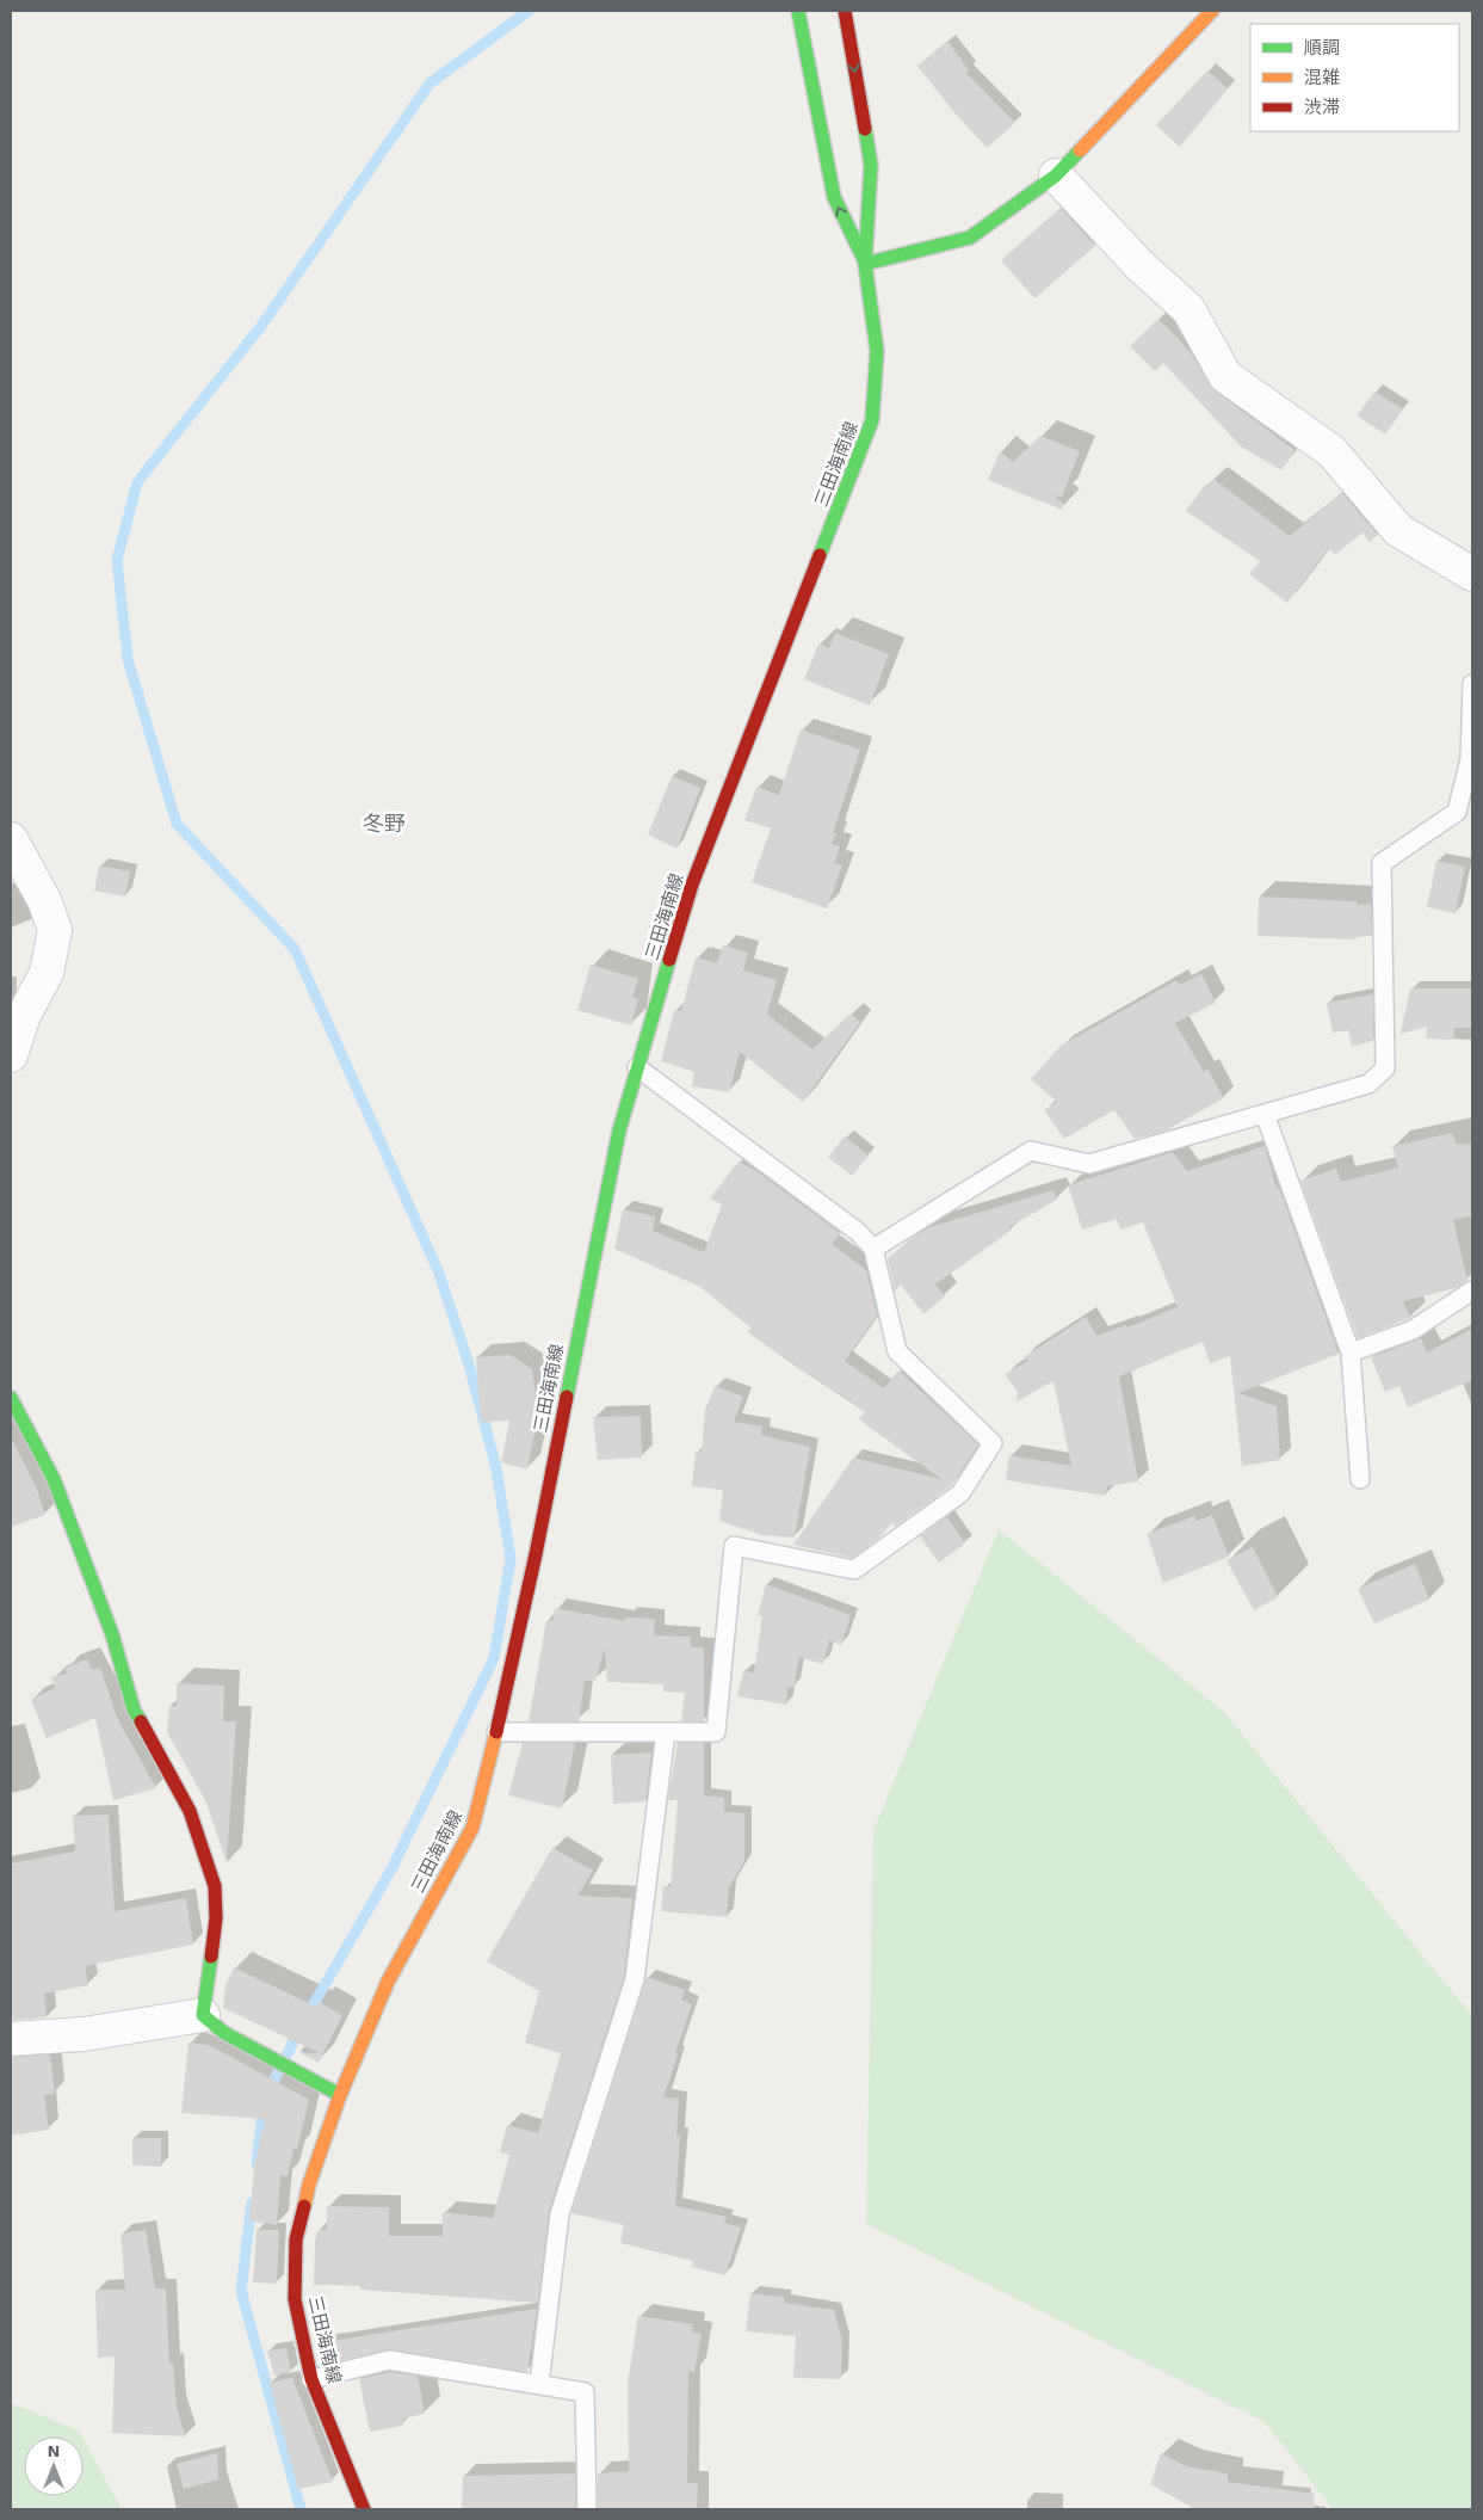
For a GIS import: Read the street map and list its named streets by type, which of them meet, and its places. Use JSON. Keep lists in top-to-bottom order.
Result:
{
  "streets": {
    "main road": ["三田海南線"]
  },
  "districts": ["冬野"],
  "legend": ["順調", "混雑", "渋滞"],
  "north": "top"
}
